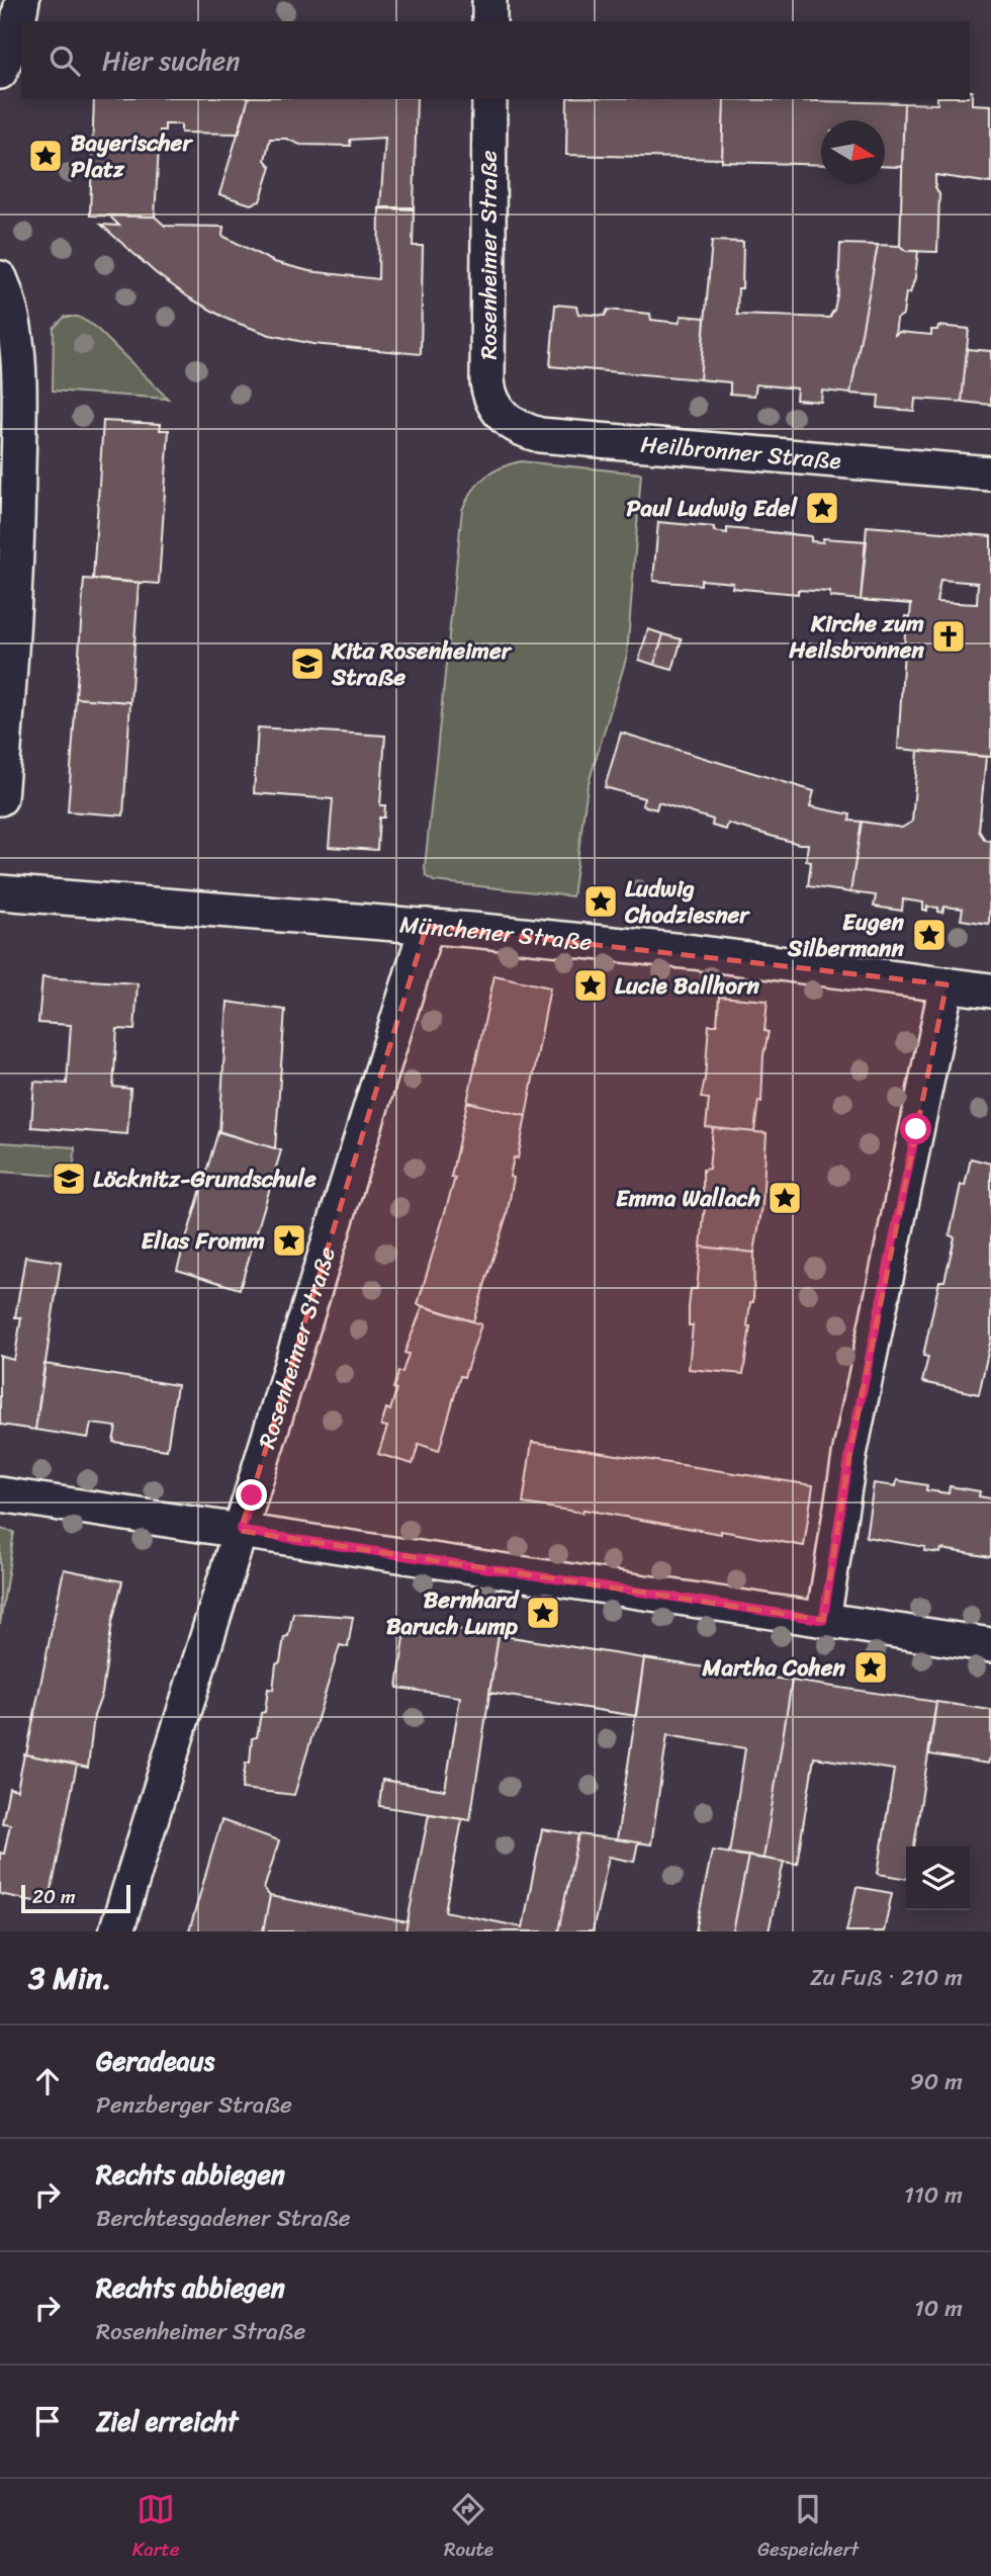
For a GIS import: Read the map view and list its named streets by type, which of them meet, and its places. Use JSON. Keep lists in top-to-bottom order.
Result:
{
  "streets": {
    "street": ["Rosenheimer Straße", "Heilbronner Straße", "Münchener Straße"]
  },
  "crossings": [
    ["Rosenheimer Straße", "Heilbronner Straße"],
    ["Rosenheimer Straße", "Münchener Straße"]
  ],
  "places": {
    "place": [
      "Bayerischer Platz",
      "Paul Ludwig Edel",
      "Ludwig Chodziesner",
      "Eugen Silbermann",
      "Lucie Ballhorn",
      "Emma Wallach",
      "Elias Fromm",
      "Bernhard Baruch Lump",
      "Martha Cohen"
    ],
    "church": ["Kirche zum Heilsbronnen"],
    "school or university": ["Kita Rosenheimer Straße", "Löcknitz-Grundschule"]
  },
  "scale_bar": "20 m",
  "north": "right",
  "page": {
    "search": "Hier suchen",
    "scale": "20 m",
    "heading": ["3 Min.", "Zu Fuß · 210 m"],
    "list": [
      ["Geradeaus", "Penzberger Straße", "90 m"],
      ["Rechts abbiegen", "Berchtesgadener Straße", "110 m"],
      ["Rechts abbiegen", "Rosenheimer Straße", "10 m"],
      "Ziel erreicht"
    ],
    "nav": ["Karte", "Route", "Gespeichert"]
  }
}
